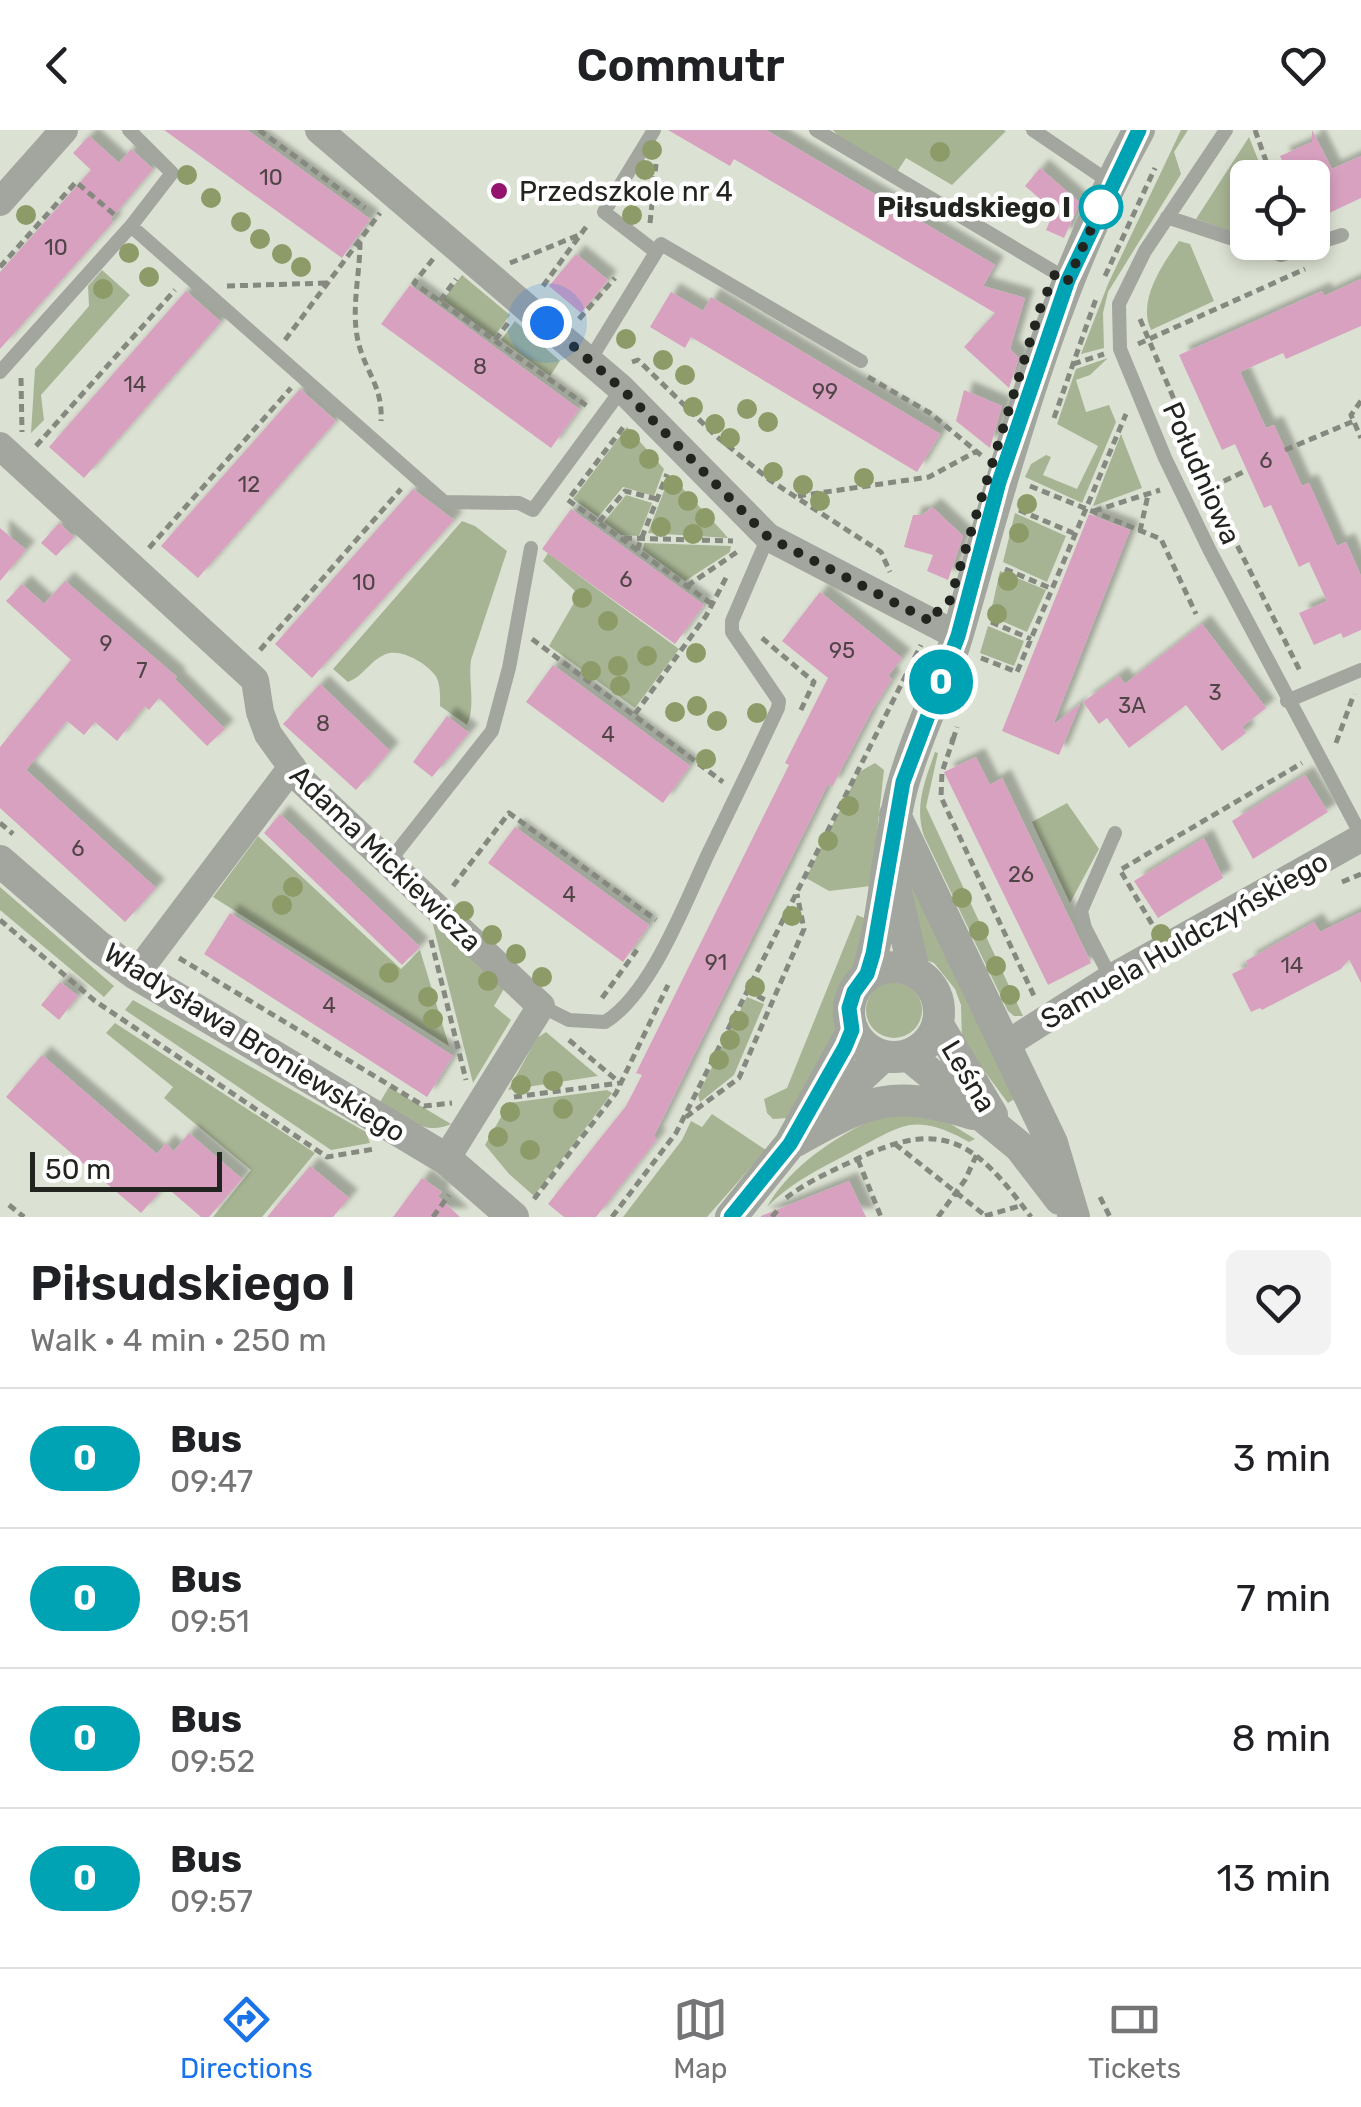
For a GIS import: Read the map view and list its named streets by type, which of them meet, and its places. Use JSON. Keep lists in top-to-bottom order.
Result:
{
  "streets": {
    "street": [
      "Adama Mickiewicza",
      "Samuela Huldczyńskiego",
      "Władysława Broniewskiego",
      "Leśna"
    ],
    "lane": ["Południowa"]
  },
  "crossings": [
    ["Południowa", "Samuela Huldczyńskiego"]
  ],
  "places": ["Przedszkole nr 4", "Piłsudskiego I"],
  "lines": ["bus line 0"],
  "house_numbers": [
    "10",
    "10",
    "8",
    "14",
    "99",
    "6",
    "12",
    "6",
    "10",
    "9",
    "95",
    "7",
    "3",
    "3A",
    "8",
    "4",
    "6",
    "26",
    "4",
    "91",
    "14",
    "4"
  ],
  "scale_bar": "50 m",
  "page": {
    "header": "Commutr",
    "on_map": "0",
    "scale": "50 m",
    "heading": ["Piłsudskiego I", "Walk · 4 min · 250 m"],
    "list": [
      {
        "mark": "0",
        "name": "Bus",
        "note": "09:47",
        "value": "3 min"
      },
      {
        "mark": "0",
        "name": "Bus",
        "note": "09:51",
        "value": "7 min"
      },
      {
        "mark": "0",
        "name": "Bus",
        "note": "09:52",
        "value": "8 min"
      },
      {
        "mark": "0",
        "name": "Bus",
        "note": "09:57",
        "value": "13 min"
      }
    ],
    "tabs": ["Directions", "Map", "Tickets"]
  }
}
